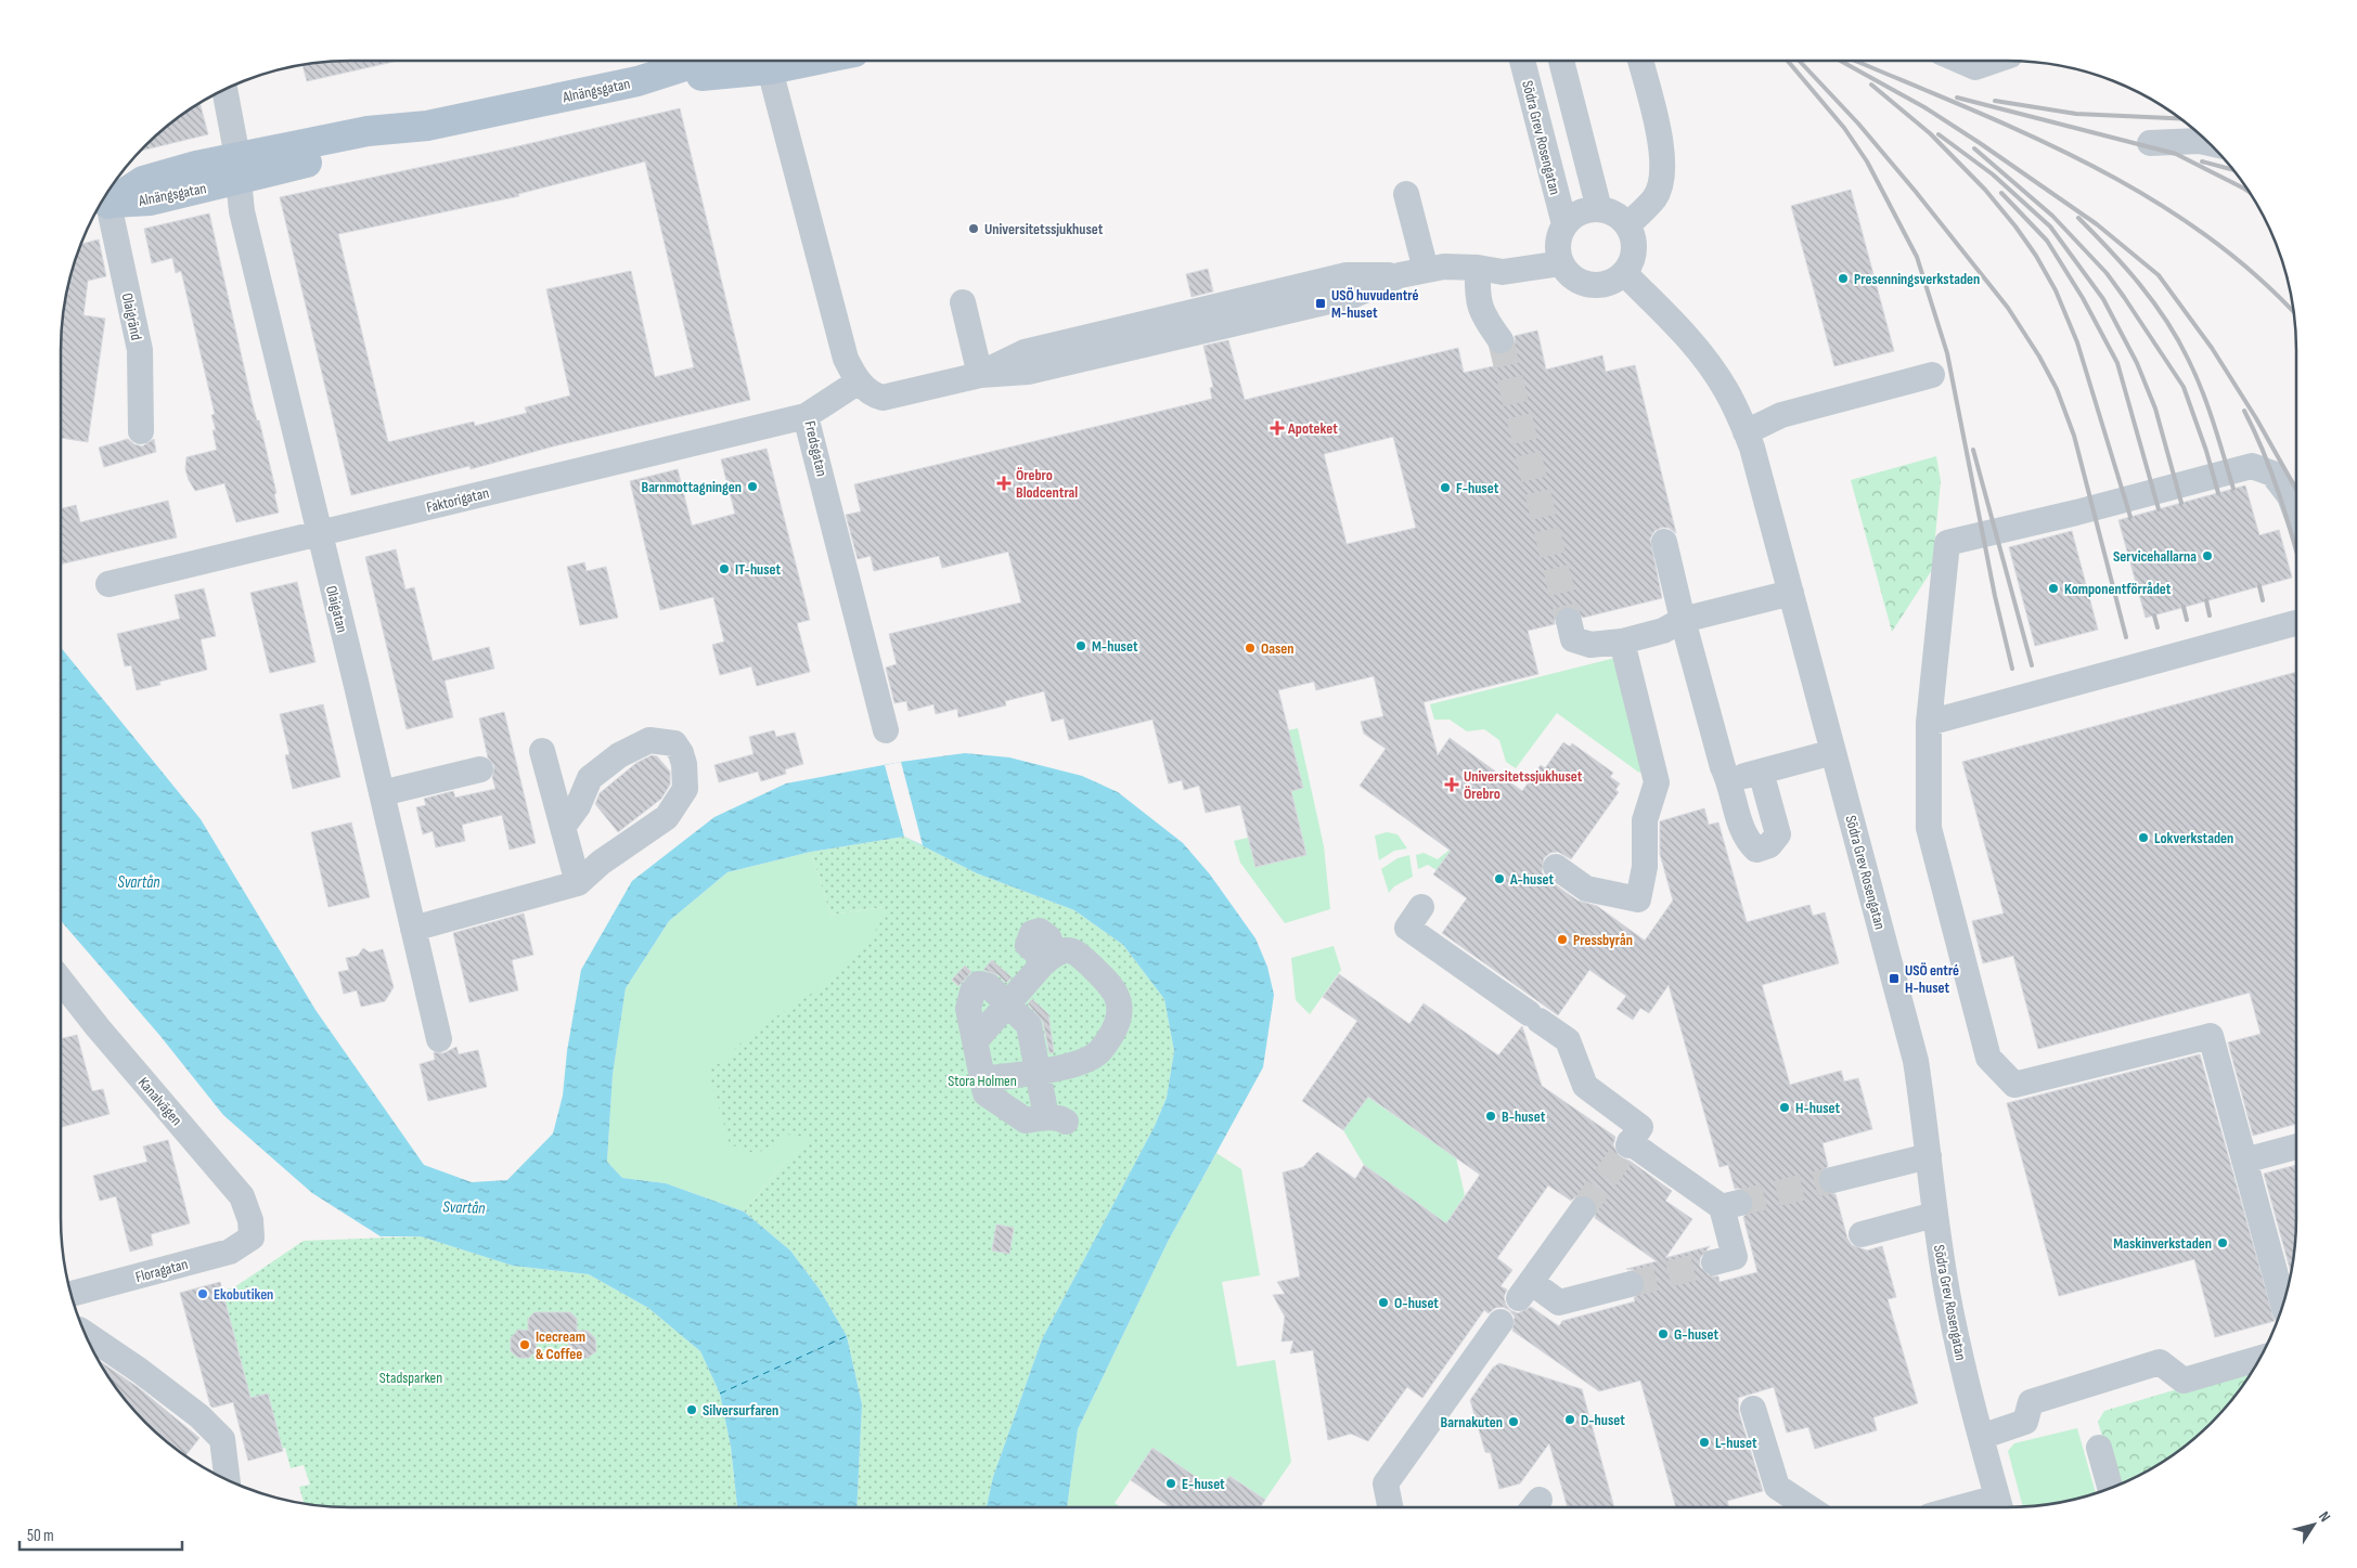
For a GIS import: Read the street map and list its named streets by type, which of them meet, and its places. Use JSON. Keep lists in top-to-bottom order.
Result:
{
  "streets": {
    "main road": ["Alnängsgatan"],
    "street": [
      "Södra Grev Rosengatan",
      "Olaigränd",
      "Fredsgatan",
      "Faktorigatan",
      "Olaigatan",
      "Kanalvägen",
      "Floragatan"
    ]
  },
  "crossings": [
    ["Alnängsgatan", "Olaigatan"],
    ["Fredsgatan", "Faktorigatan"],
    ["Faktorigatan", "Olaigatan"],
    ["Kanalvägen", "Floragatan"]
  ],
  "water": ["Svartån"],
  "parks": ["Stora Holmen", "Stadsparken"],
  "places": {
    "other": [
      "Universitetssjukhuset",
      "Presenningsverkstaden",
      "Barnmottagningen",
      "F-huset",
      "Servicehallarna",
      "IT-huset",
      "Komponentförrådet",
      "M-huset",
      "Oasen",
      "Lokverkstaden",
      "A-huset",
      "Pressbyrån",
      "H-huset",
      "B-huset",
      "Maskinverkstaden",
      "Ekobutiken",
      "O-huset",
      "G-huset",
      "Icecream & Coffee",
      "Silversurfaren",
      "D-huset",
      "Barnakuten",
      "L-huset",
      "E-huset"
    ],
    "transit": ["USÖ huvudentré M-huset", "USÖ entré H-huset"],
    "health": ["Apoteket", "Örebro Blodcentral", "Universitetssjukhuset Örebro"]
  },
  "scale_bar": "50 m",
  "north": "top right"
}
